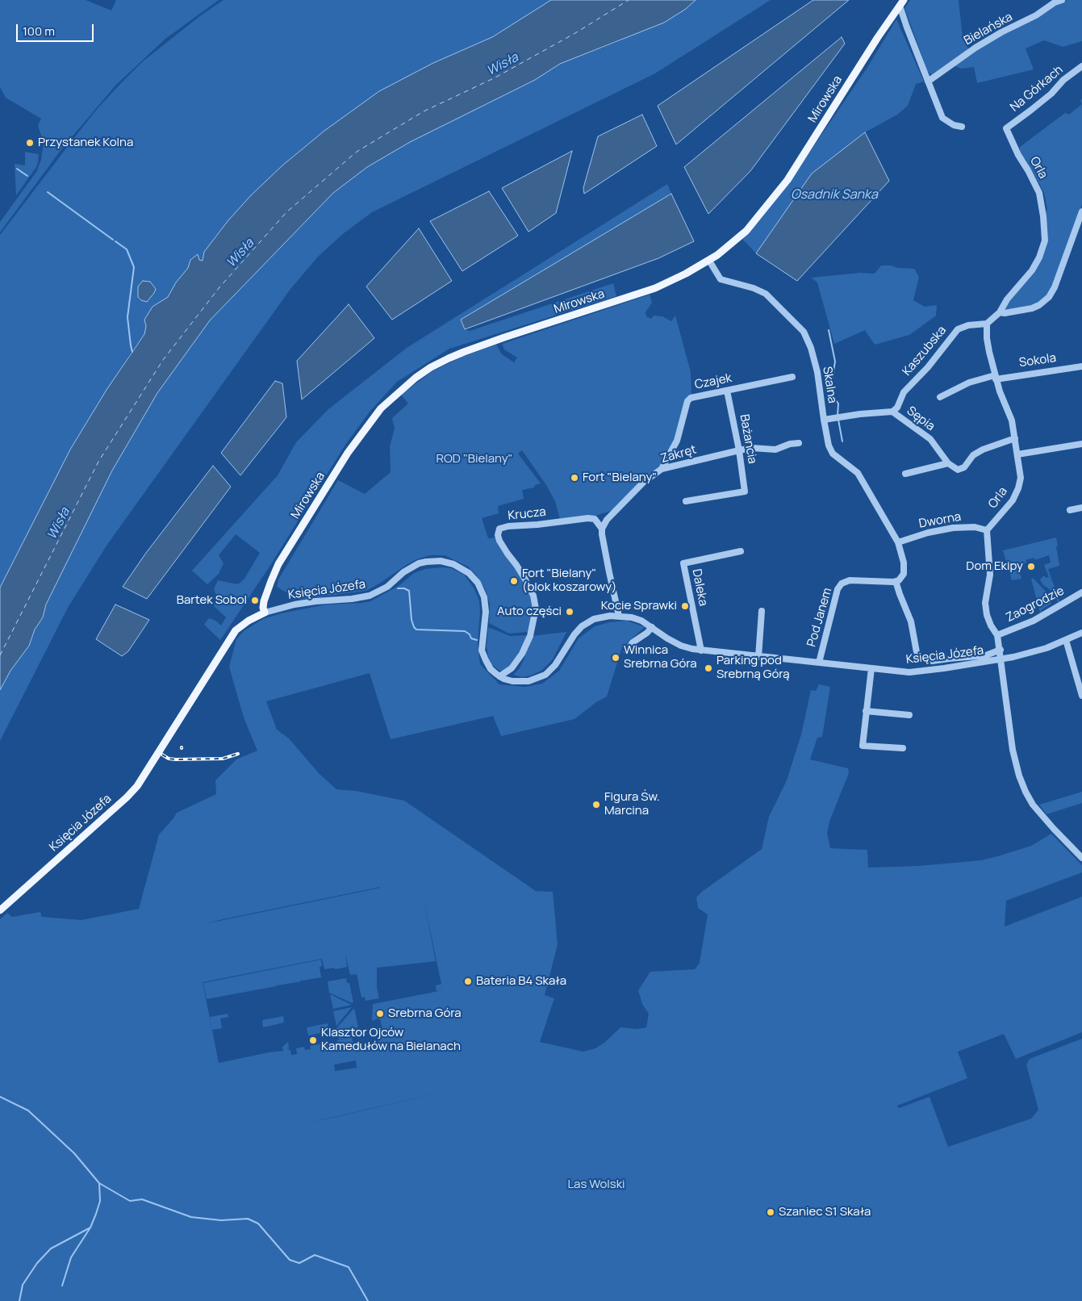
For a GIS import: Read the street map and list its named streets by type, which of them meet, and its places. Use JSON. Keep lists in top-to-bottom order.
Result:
{
  "streets": {
    "main road": ["Mirowska", "Księcia Józefa"],
    "street": [
      "Bielańska",
      "Na Górkach",
      "Orla",
      "Kaszubska",
      "Sokola",
      "Czajek",
      "Skalna",
      "Sępia",
      "Bażancia",
      "Zakręt",
      "Krucza",
      "Dworna",
      "Daleka",
      "Zaogrodzie",
      "Pod Janem"
    ]
  },
  "crossings": [
    ["Na Górkach", "Orla"],
    ["Mirowska", "Skalna"],
    ["Mirowska", "Księcia Józefa"],
    ["Orla", "Kaszubska"],
    ["Orla", "Sokola"],
    ["Orla", "Dworna"],
    ["Kaszubska", "Sępia"],
    ["Czajek", "Bażancia"],
    ["Czajek", "Zakręt"],
    ["Skalna", "Dworna"],
    ["Bażancia", "Zakręt"],
    ["Zakręt", "Krucza"],
    ["Krucza", "Księcia Józefa"],
    ["Daleka", "Księcia Józefa"],
    ["Księcia Józefa", "Pod Janem"]
  ],
  "water": ["Wisła", "Osadnik Sanka"],
  "parks": ["ROD \"Bielany\"", "Las Wolski"],
  "places": [
    "Przystanek Kolna",
    "Fort \"Bielany\"",
    "Dom Ekipy",
    "Fort \"Bielany\" (blok koszarowy)",
    "Bartek Sobol",
    "Kocie Sprawki",
    "Auto części",
    "Winnica Srebrna Góra",
    "Parking pod Srebrną Górą",
    "Figura Św. Marcina",
    "Bateria B4 Skała",
    "Srebrna Góra",
    "Klasztor Ojców Kamedułów na Bielanach",
    "Szaniec S1 Skała"
  ],
  "scale_bar": "100 m"
}
